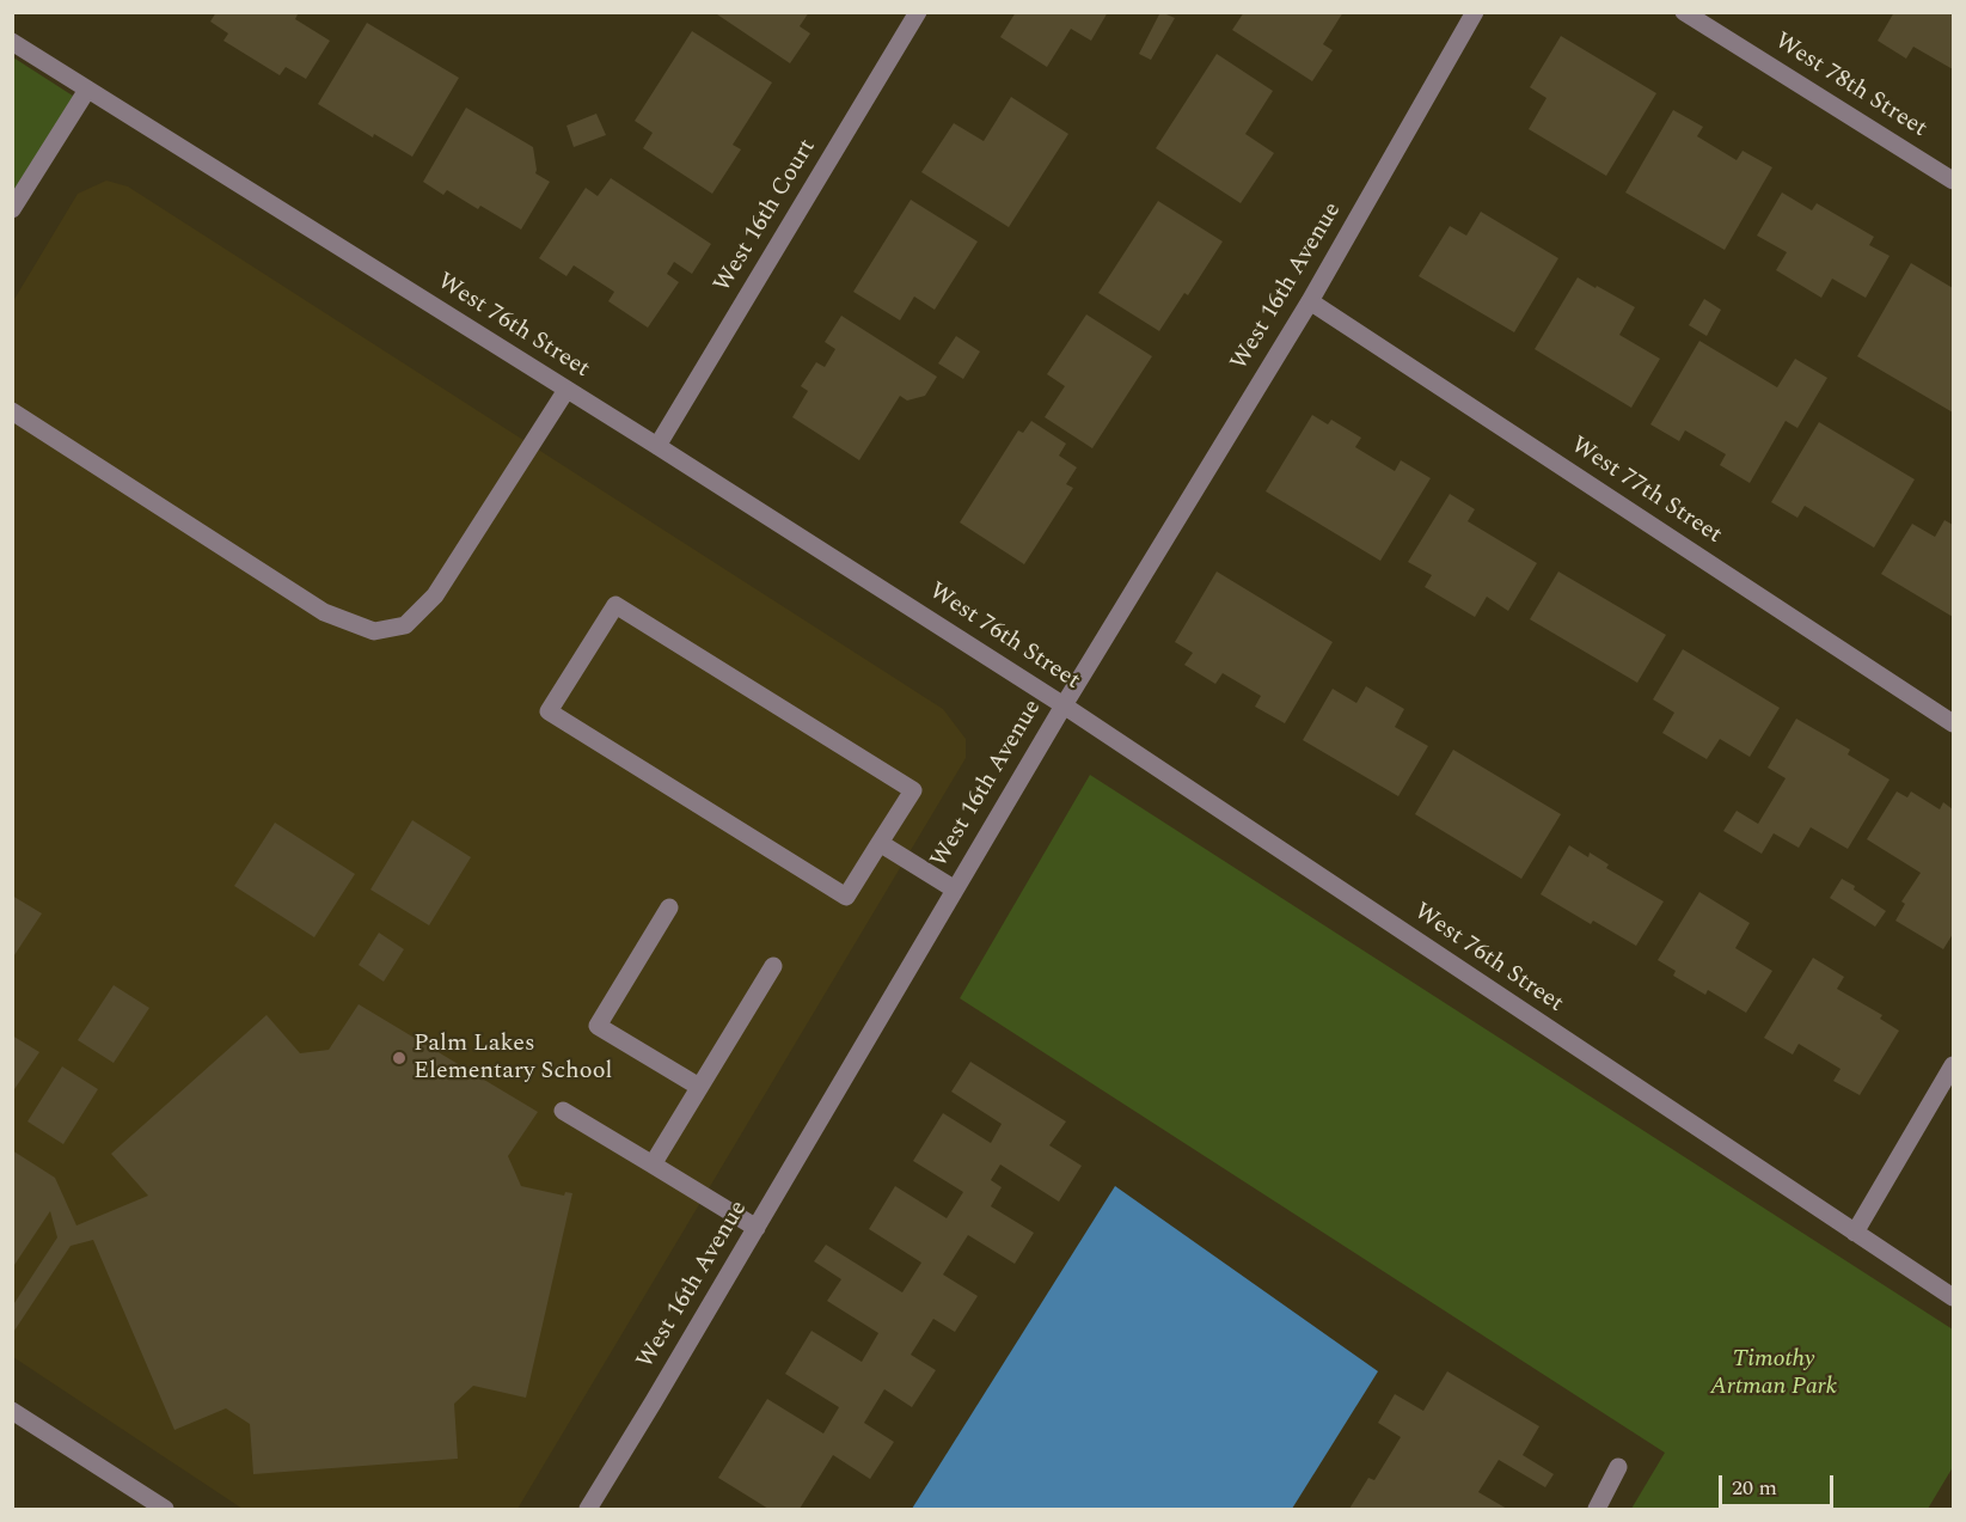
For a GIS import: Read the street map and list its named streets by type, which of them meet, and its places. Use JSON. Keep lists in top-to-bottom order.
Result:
{
  "streets": {
    "street": [
      "West 78th Street",
      "West 16th Court",
      "West 16th Avenue",
      "West 76th Street",
      "West 77th Street"
    ]
  },
  "crossings": [
    ["West 16th Court", "West 76th Street"],
    ["West 16th Avenue", "West 76th Street"],
    ["West 16th Avenue", "West 77th Street"]
  ],
  "parks": ["Timothy Artman Park"],
  "places": ["Palm Lakes Elementary School"],
  "scale_bar": "20 m"
}
